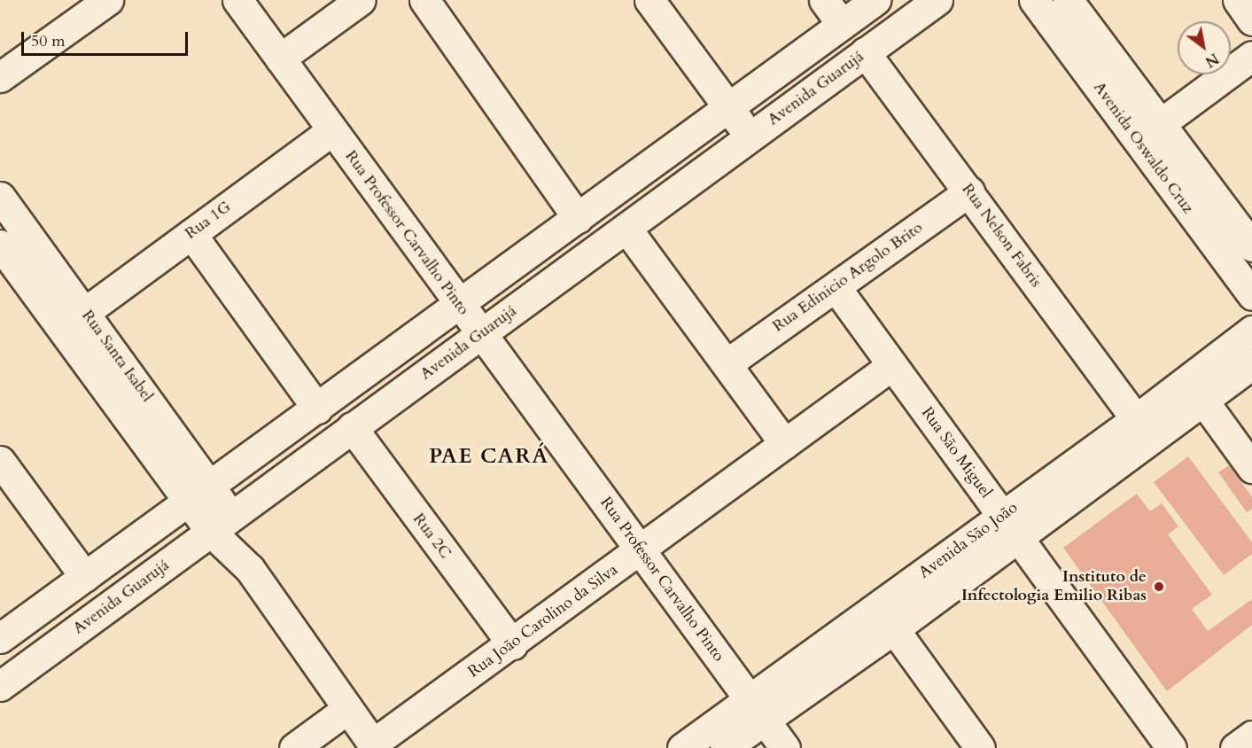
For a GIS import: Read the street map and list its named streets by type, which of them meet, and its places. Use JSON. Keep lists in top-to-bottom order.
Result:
{
  "streets": {
    "street": [
      "Avenida Guarujá",
      "Avenida Oswaldo Cruz",
      "Rua 1G",
      "Rua Professor Carvalho Pinto",
      "Rua Nelson Fabris",
      "Rua Edinicio Argolo Brito",
      "Rua Santa Isabel",
      "Rua São Miguel",
      "Rua 2C",
      "Avenida São João",
      "Rua João Carolino da Silva"
    ]
  },
  "crossings": [
    ["Avenida Guarujá", "Rua Professor Carvalho Pinto"],
    ["Avenida Guarujá", "Rua Nelson Fabris"],
    ["Avenida Guarujá", "Rua Santa Isabel"],
    ["Avenida Guarujá", "Rua 2C"],
    ["Rua 1G", "Rua Professor Carvalho Pinto"],
    ["Rua 1G", "Rua Santa Isabel"],
    ["Rua Professor Carvalho Pinto", "Avenida São João"],
    ["Rua Professor Carvalho Pinto", "Rua João Carolino da Silva"],
    ["Rua Nelson Fabris", "Rua Edinicio Argolo Brito"],
    ["Rua Nelson Fabris", "Avenida São João"],
    ["Rua Edinicio Argolo Brito", "Rua São Miguel"],
    ["Rua Santa Isabel", "Rua João Carolino da Silva"],
    ["Rua São Miguel", "Avenida São João"],
    ["Rua São Miguel", "Rua João Carolino da Silva"],
    ["Rua 2C", "Rua João Carolino da Silva"]
  ],
  "districts": ["PAE CARÁ"],
  "places": ["Instituto de Infectologia Emilio Ribas"],
  "scale_bar": "50 m",
  "north": "bottom right"
}
